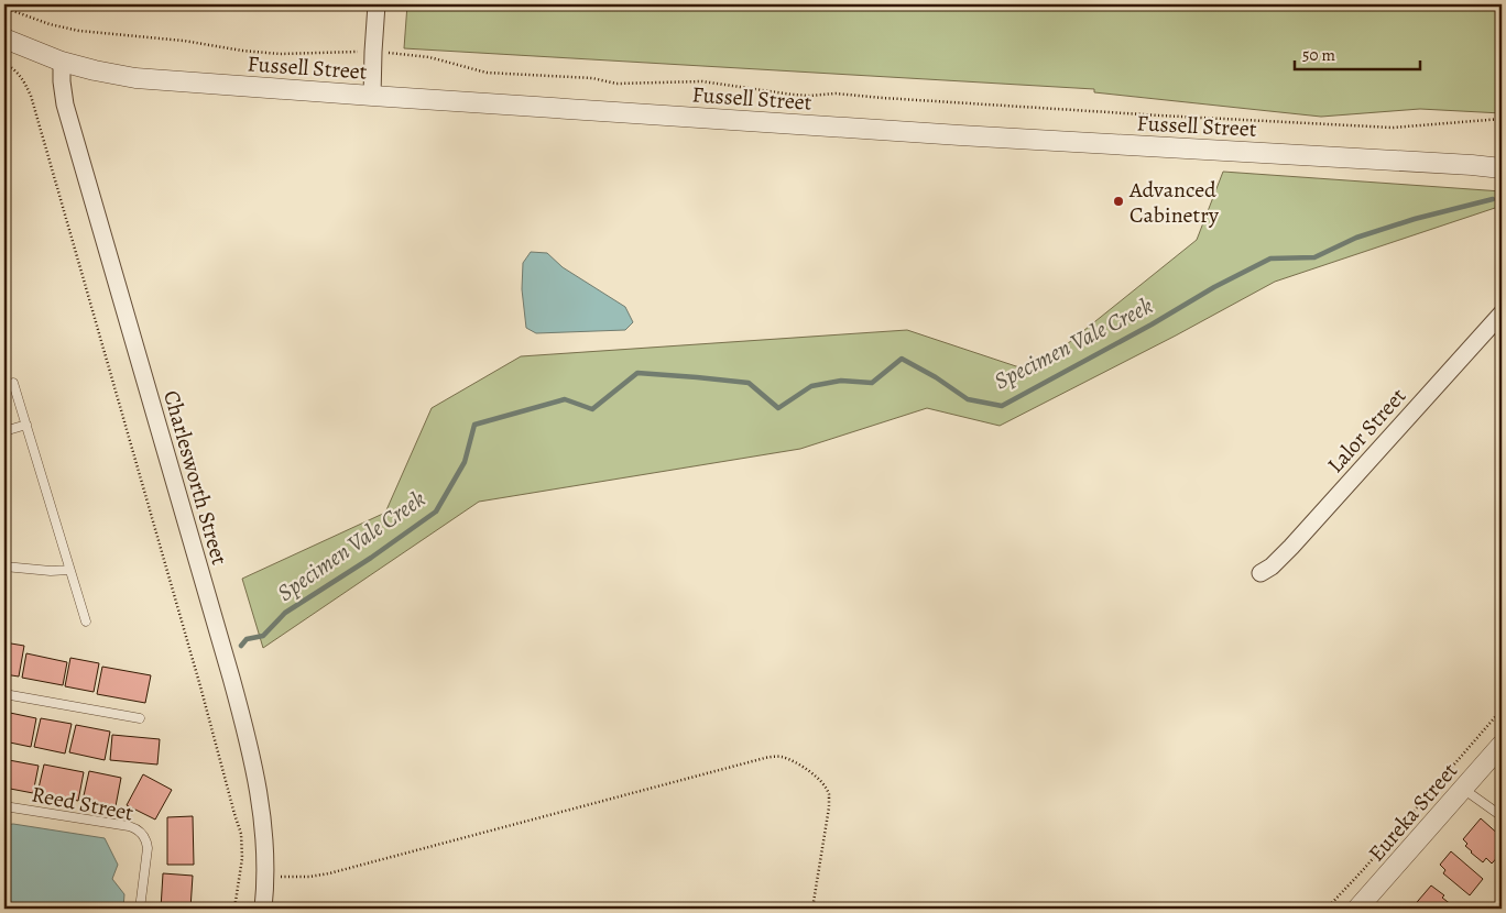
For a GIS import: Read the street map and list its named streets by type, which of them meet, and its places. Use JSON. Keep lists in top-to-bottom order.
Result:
{
  "streets": {
    "street": [
      "Fussell Street",
      "Lalor Street",
      "Charlesworth Street",
      "Eureka Street"
    ],
    "lane": ["Reed Street"]
  },
  "crossings": [
    ["Fussell Street", "Charlesworth Street"]
  ],
  "water": ["Specimen Vale Creek"],
  "places": ["Advanced Cabinetry"],
  "scale_bar": "50 m"
}
